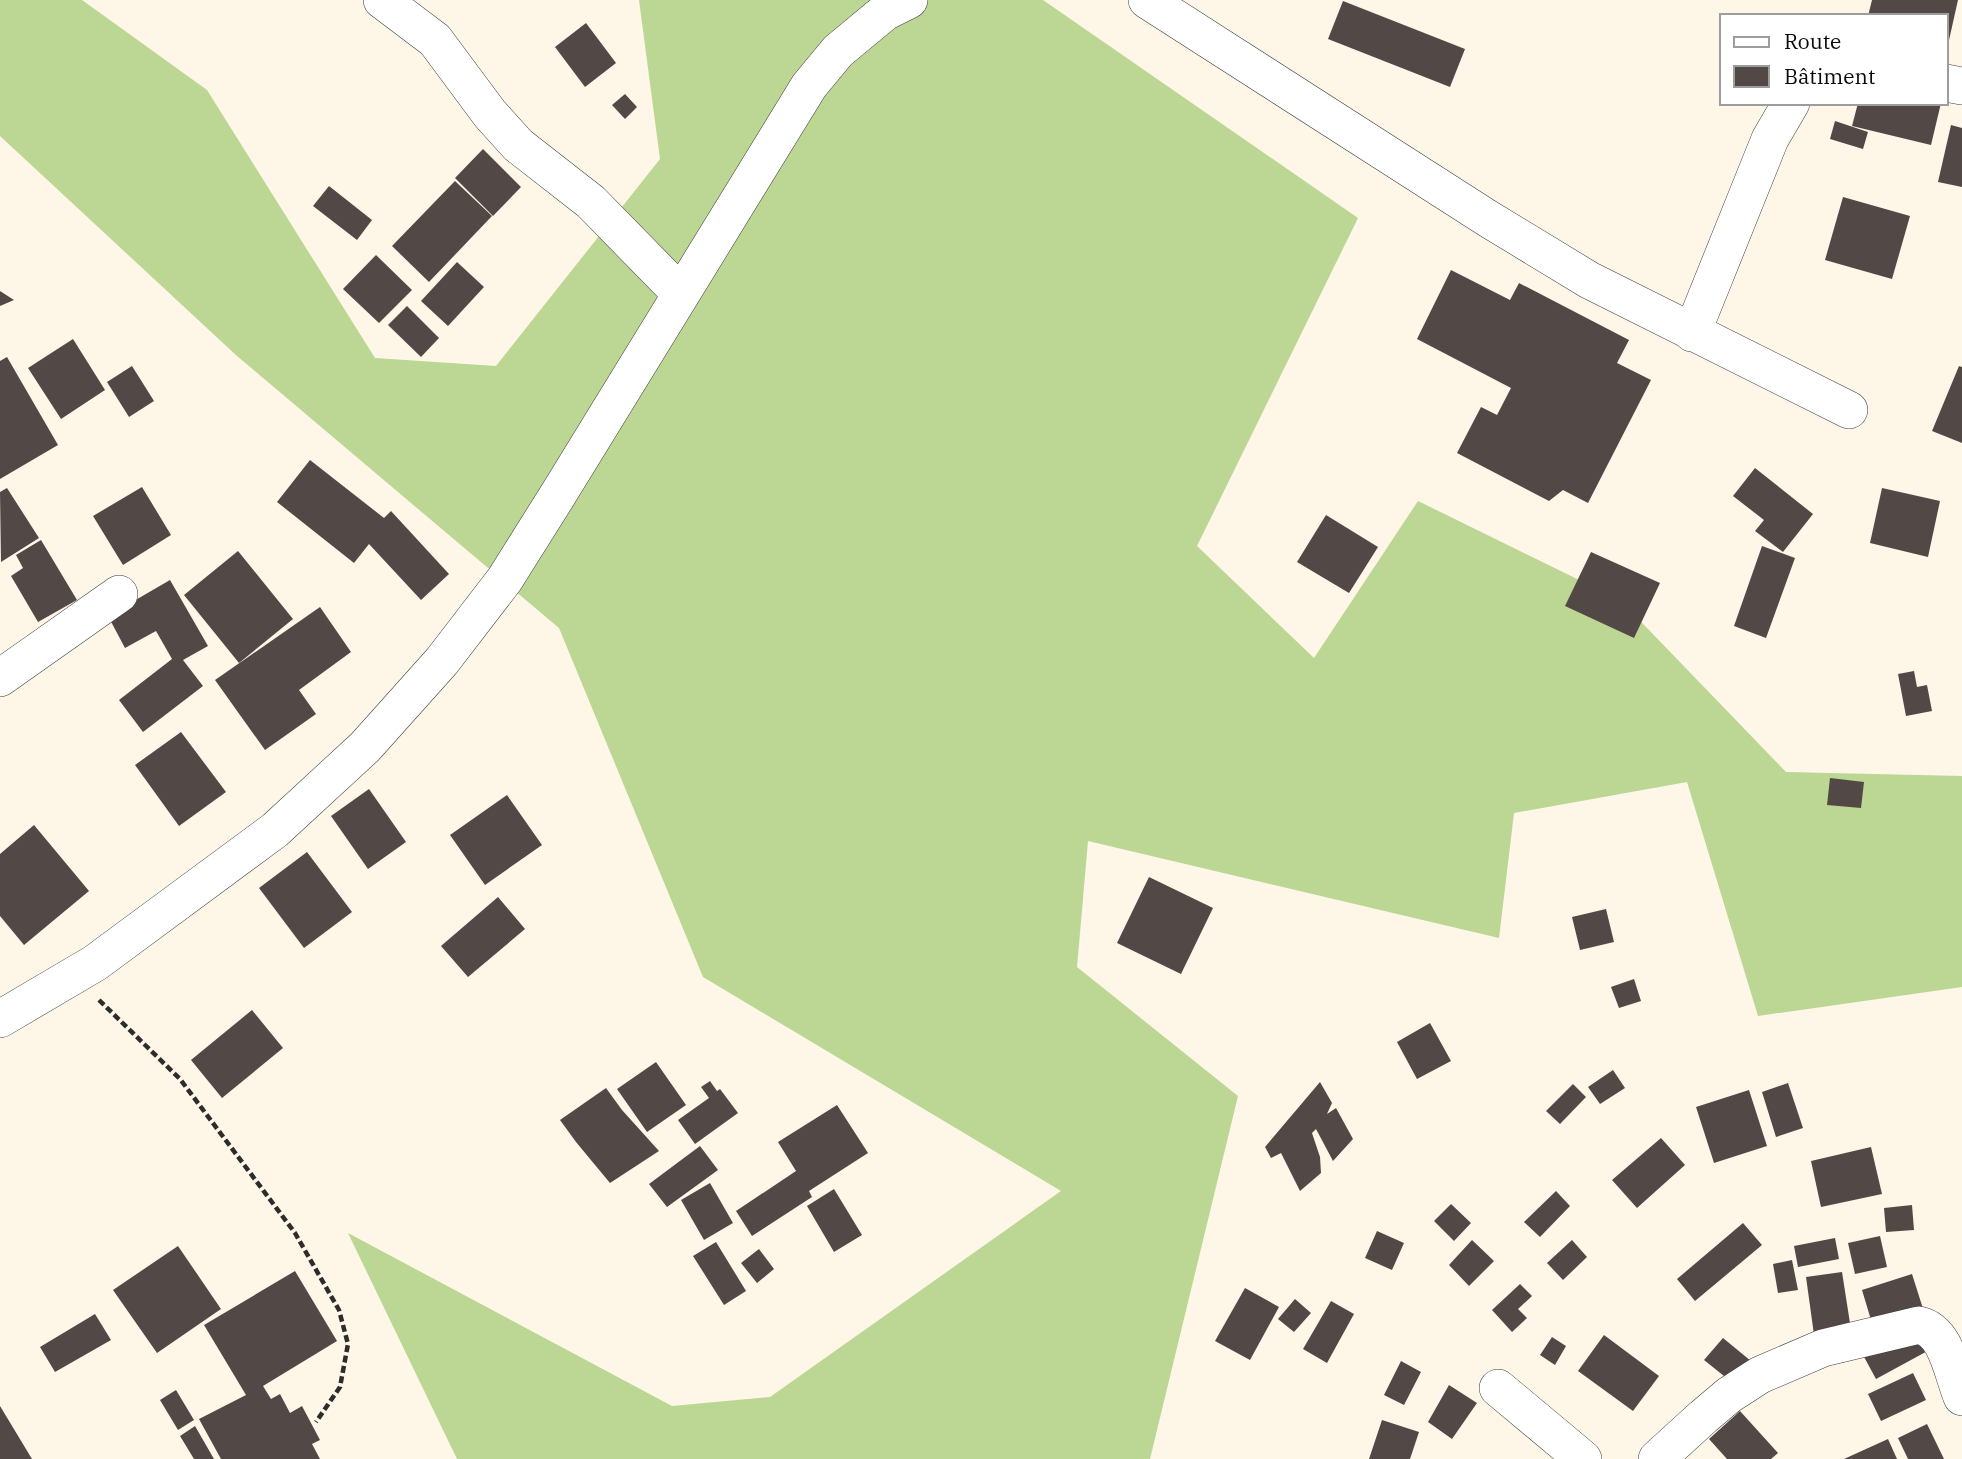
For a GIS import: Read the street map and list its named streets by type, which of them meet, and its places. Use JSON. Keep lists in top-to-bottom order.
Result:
{
  "legend": ["Route", "Bâtiment"]
}
